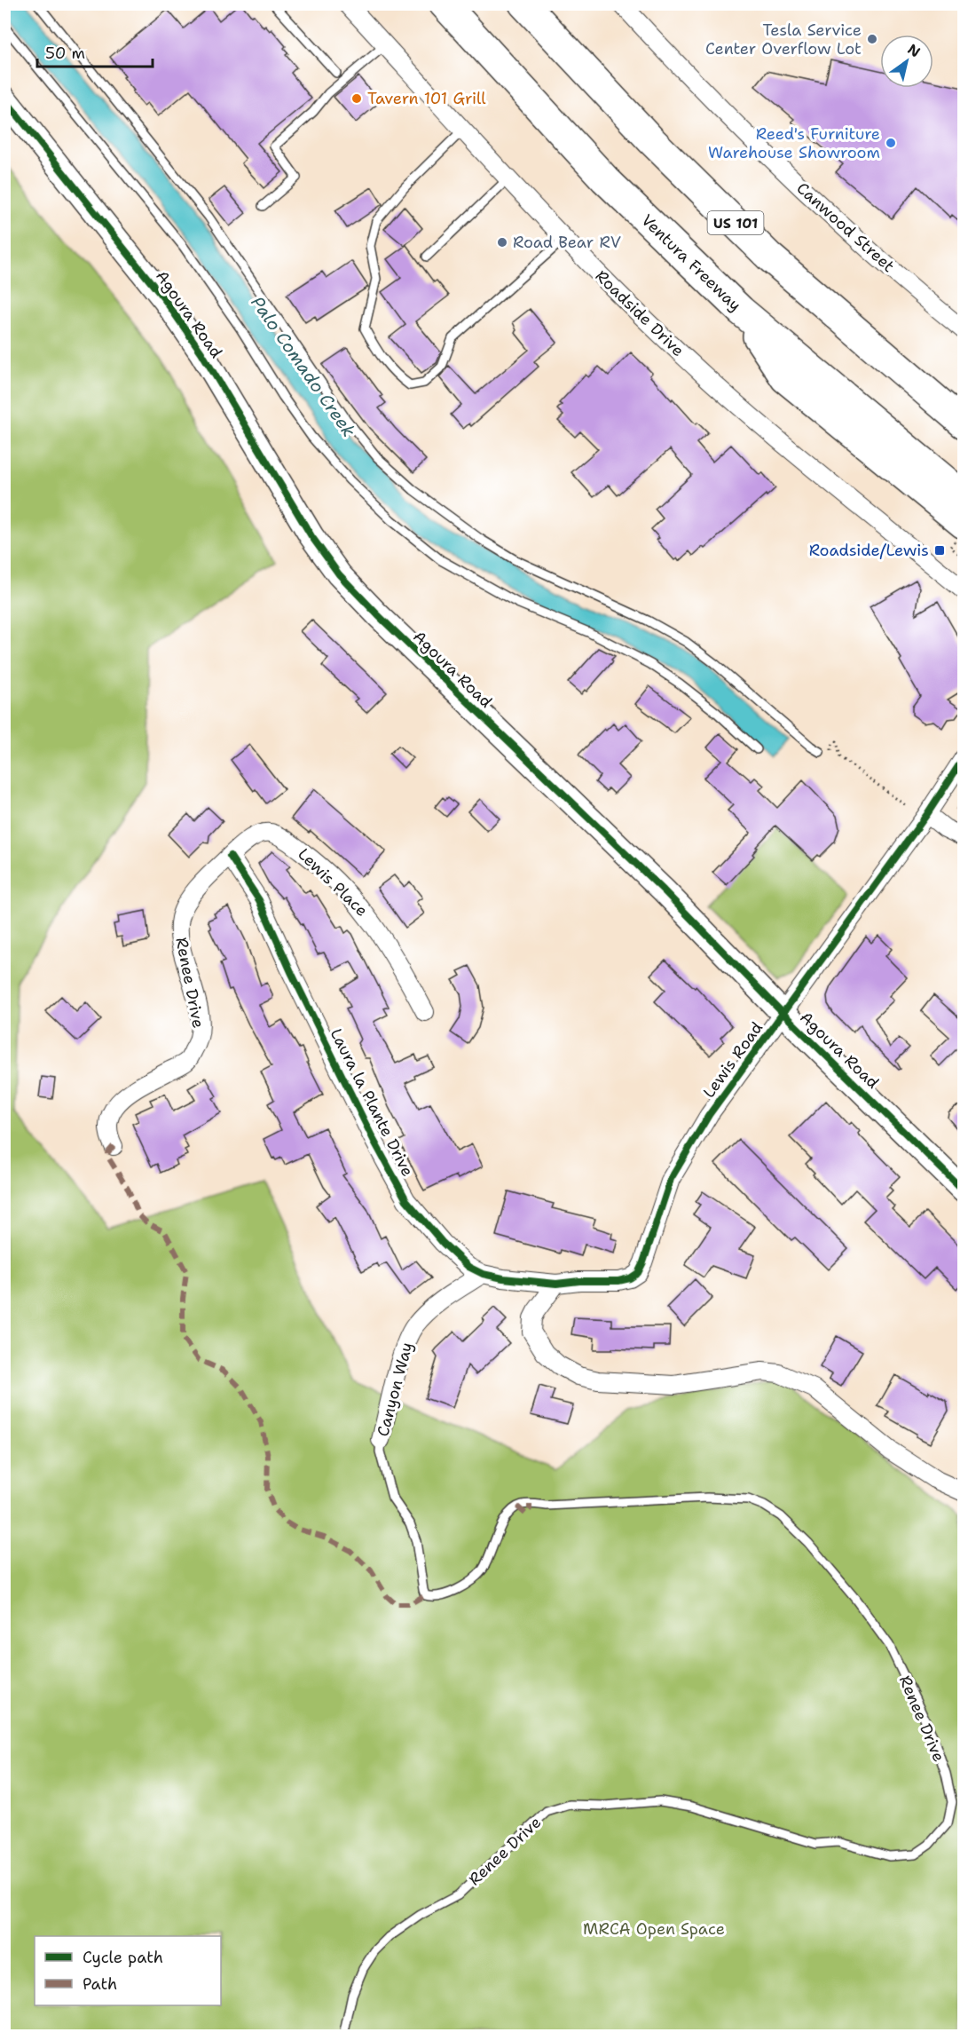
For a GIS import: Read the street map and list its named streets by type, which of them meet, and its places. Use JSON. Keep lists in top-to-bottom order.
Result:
{
  "streets": {
    "highway": ["US 101", "Ventura Freeway"],
    "main road": ["Agoura Road"],
    "street": [
      "Canwood Street",
      "Roadside Drive",
      "Lewis Place",
      "Renee Drive",
      "Lewis Road",
      "Laura la Plante Drive",
      "Canyon Way"
    ]
  },
  "crossings": [
    ["Agoura Road", "Lewis Road"],
    ["Lewis Place", "Renee Drive"],
    ["Lewis Place", "Laura la Plante Drive"],
    ["Renee Drive", "Laura la Plante Drive"],
    ["Renee Drive", "Canyon Way"],
    ["Lewis Road", "Laura la Plante Drive"],
    ["Laura la Plante Drive", "Canyon Way"]
  ],
  "water": ["Palo Comado Creek"],
  "parks": ["MRCA Open Space"],
  "places": {
    "other": [
      "Tesla Service Center Overflow Lot",
      "Tavern 101 Grill",
      "Reed's Furniture Warehouse Showroom",
      "Road Bear RV"
    ],
    "transit": ["Roadside/Lewis"]
  },
  "legend": ["Cycle path", "Path"],
  "scale_bar": "50 m",
  "north": "top right"
}
